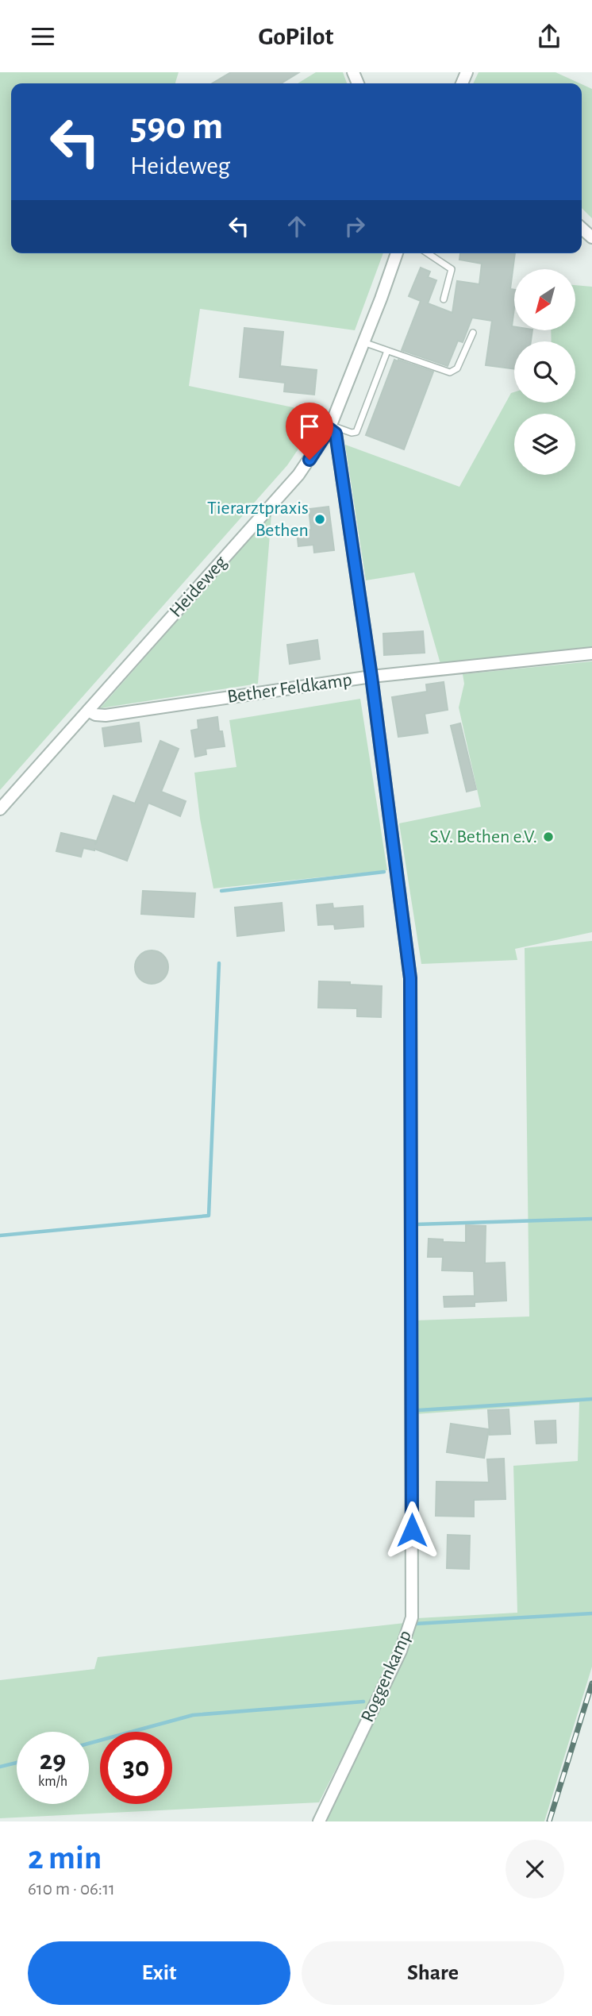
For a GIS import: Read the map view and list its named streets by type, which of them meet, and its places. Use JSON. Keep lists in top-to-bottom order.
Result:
{
  "streets": {
    "street": ["Heideweg", "Bether Feldkamp", "Roggenkamp"]
  },
  "crossings": [
    ["Heideweg", "Bether Feldkamp"],
    ["Heideweg", "Roggenkamp"],
    ["Bether Feldkamp", "Roggenkamp"]
  ],
  "places": ["Tierarztpraxis Bethen", "S.V. Bethen e.V."],
  "north": "bottom left",
  "page": {
    "header": "GoPilot",
    "turn": ["590 m", "Heideweg"],
    "speed": "29 km/h",
    "limit": "30",
    "heading": ["2 min", "610 m · 06:11"],
    "buttons": ["Exit", "Share"]
  }
}
